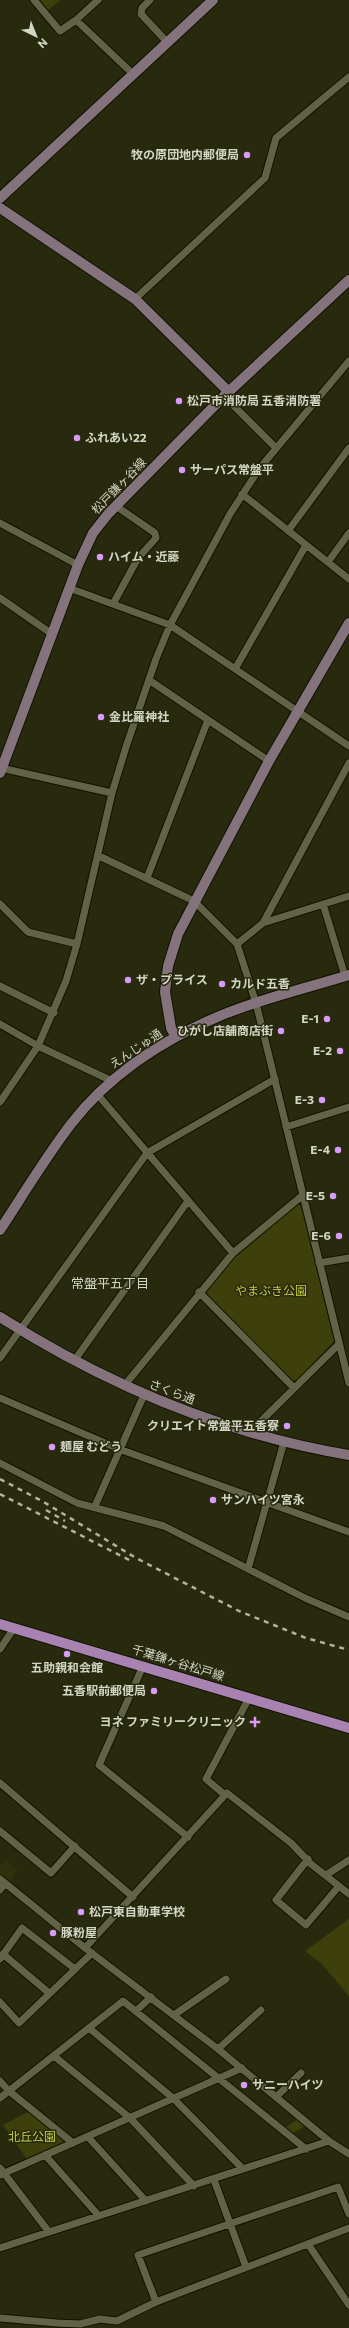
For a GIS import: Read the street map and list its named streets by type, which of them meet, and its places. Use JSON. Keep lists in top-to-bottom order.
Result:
{
  "streets": {
    "main road": ["千葉鎌ヶ谷松戸線"],
    "street": ["松戸鎌ヶ谷線", "えんじゅ通", "さくら通"]
  },
  "districts": ["常盤平五丁目"],
  "parks": ["やまぶき公園", "北丘公園"],
  "places": {
    "other": [
      "牧の原団地内郵便局",
      "松戸市消防局 五香消防署",
      "ふれあい22",
      "サーパス常盤平",
      "ハイム・近藤",
      "金比羅神社",
      "ザ・プライス",
      "カルド五香",
      "E-1",
      "ひがし店舗商店街",
      "E-2",
      "E-3",
      "E-4",
      "E-5",
      "E-6",
      "クリエイト常盤平五香寮",
      "麺屋 むどう",
      "サンハイツ宮永",
      "五助親和会館",
      "五香駅前郵便局",
      "松戸東自動車学校",
      "豚粉屋",
      "サニーハイツ"
    ],
    "health": ["ヨネ ファミリークリニック"]
  },
  "north": "bottom right"
}
